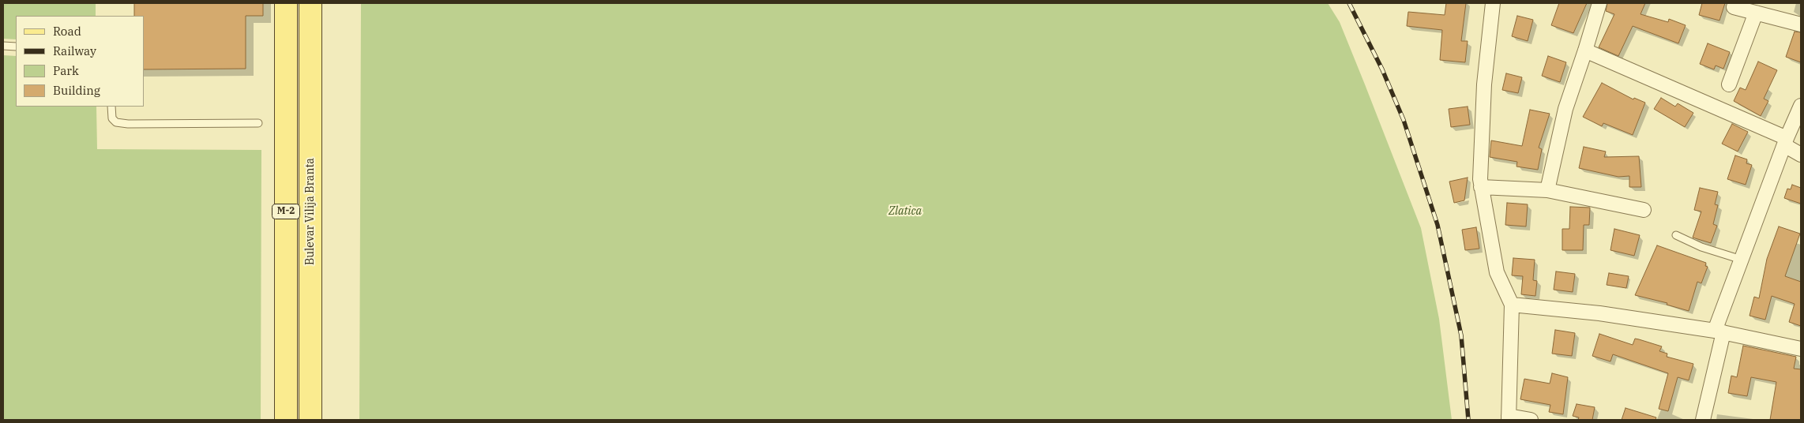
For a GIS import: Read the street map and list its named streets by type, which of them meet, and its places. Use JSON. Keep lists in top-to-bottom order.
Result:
{
  "streets": {
    "main road": ["M-2", "Bulevar Vilija Branta"]
  },
  "parks": ["Zlatica"],
  "legend": [
    "Road",
    "Railway",
    "Park",
    "Building"
  ]
}
